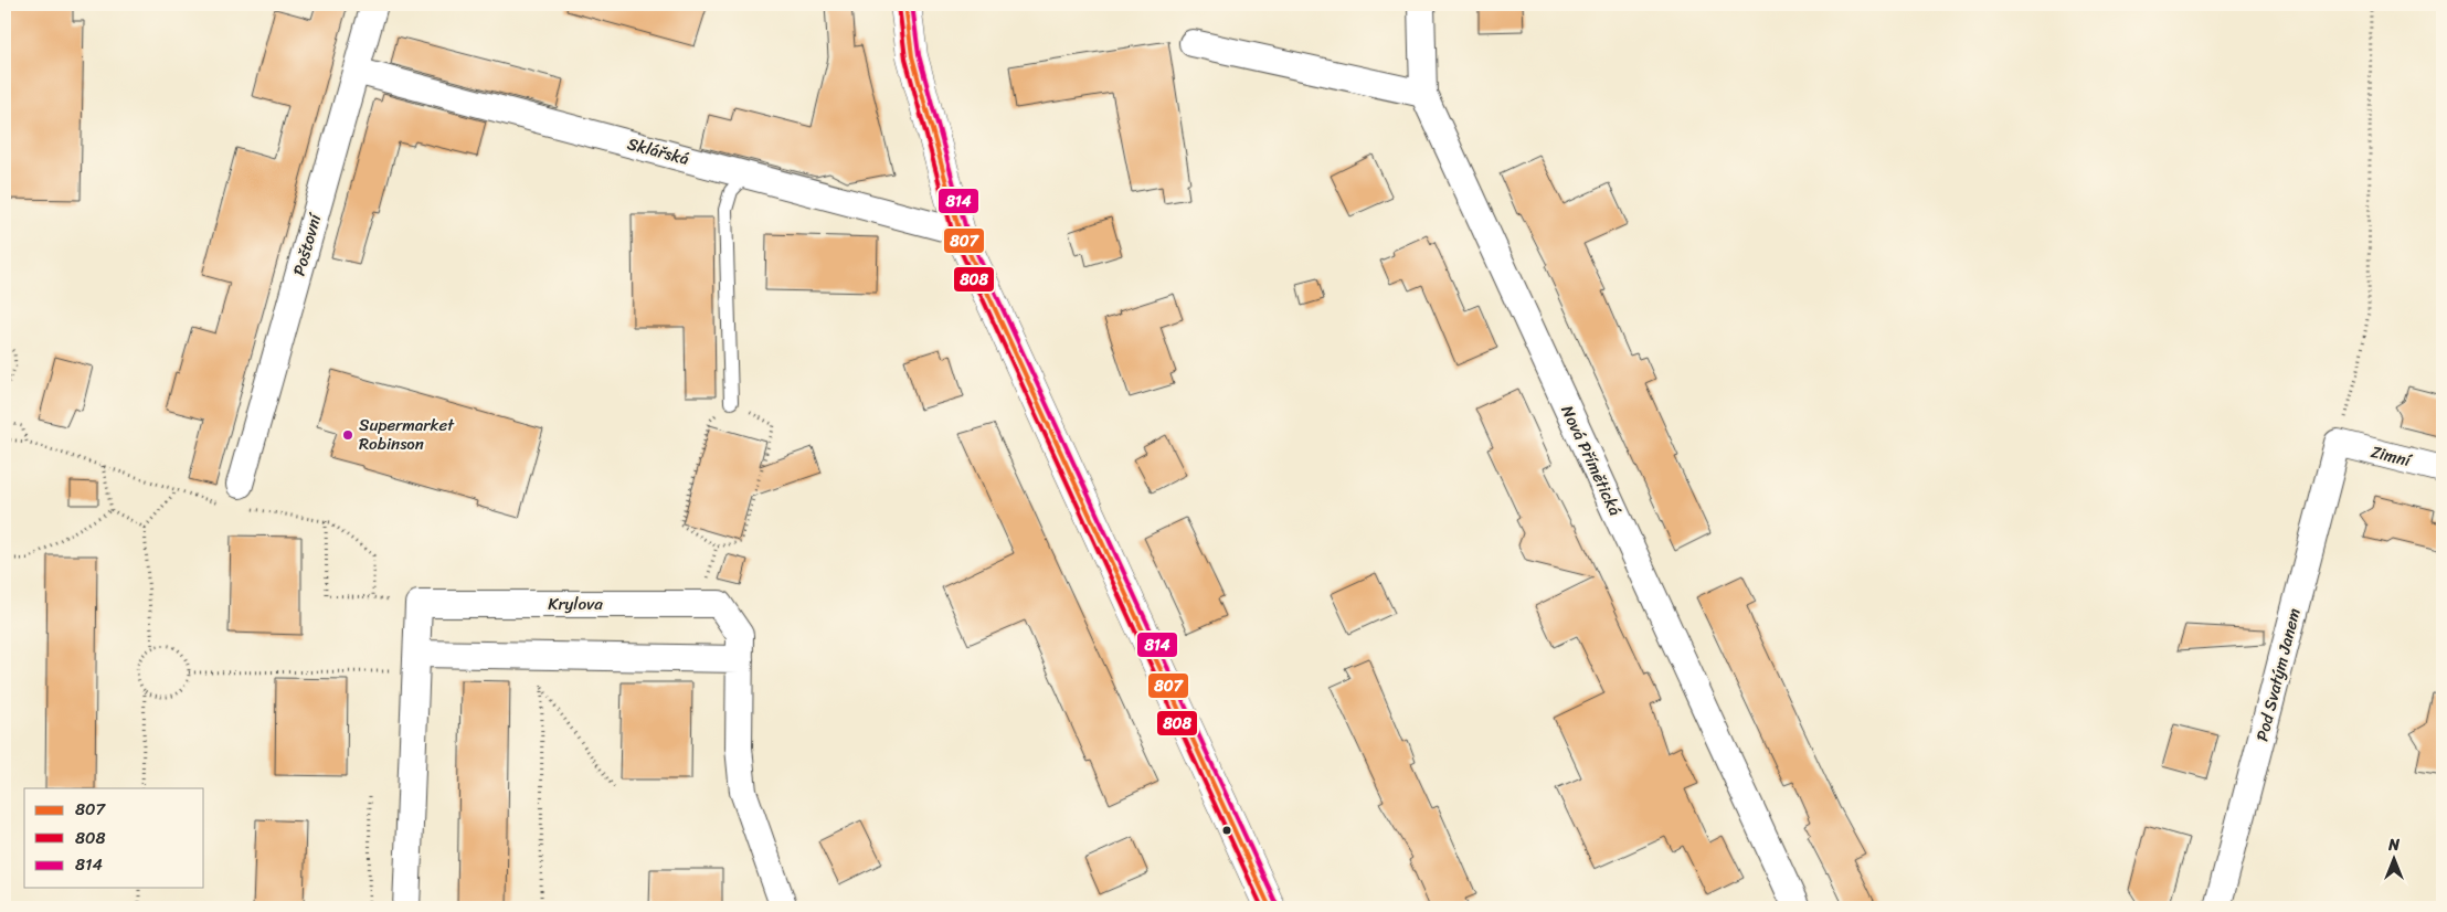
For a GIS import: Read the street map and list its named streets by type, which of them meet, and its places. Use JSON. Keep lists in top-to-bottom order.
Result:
{
  "streets": {
    "street": [
      "Sklářská",
      "Poštovní",
      "Zimní",
      "Nová Přímětická",
      "Krylova",
      "Pod Svatým Janem"
    ]
  },
  "crossings": [
    ["Sklářská", "Poštovní"],
    ["Zimní", "Pod Svatým Janem"]
  ],
  "places": ["Supermarket Robinson"],
  "lines": ["transit line 807", "transit line 814", "transit line 808"],
  "legend": ["807", "808", "814"],
  "north": "top"
}
